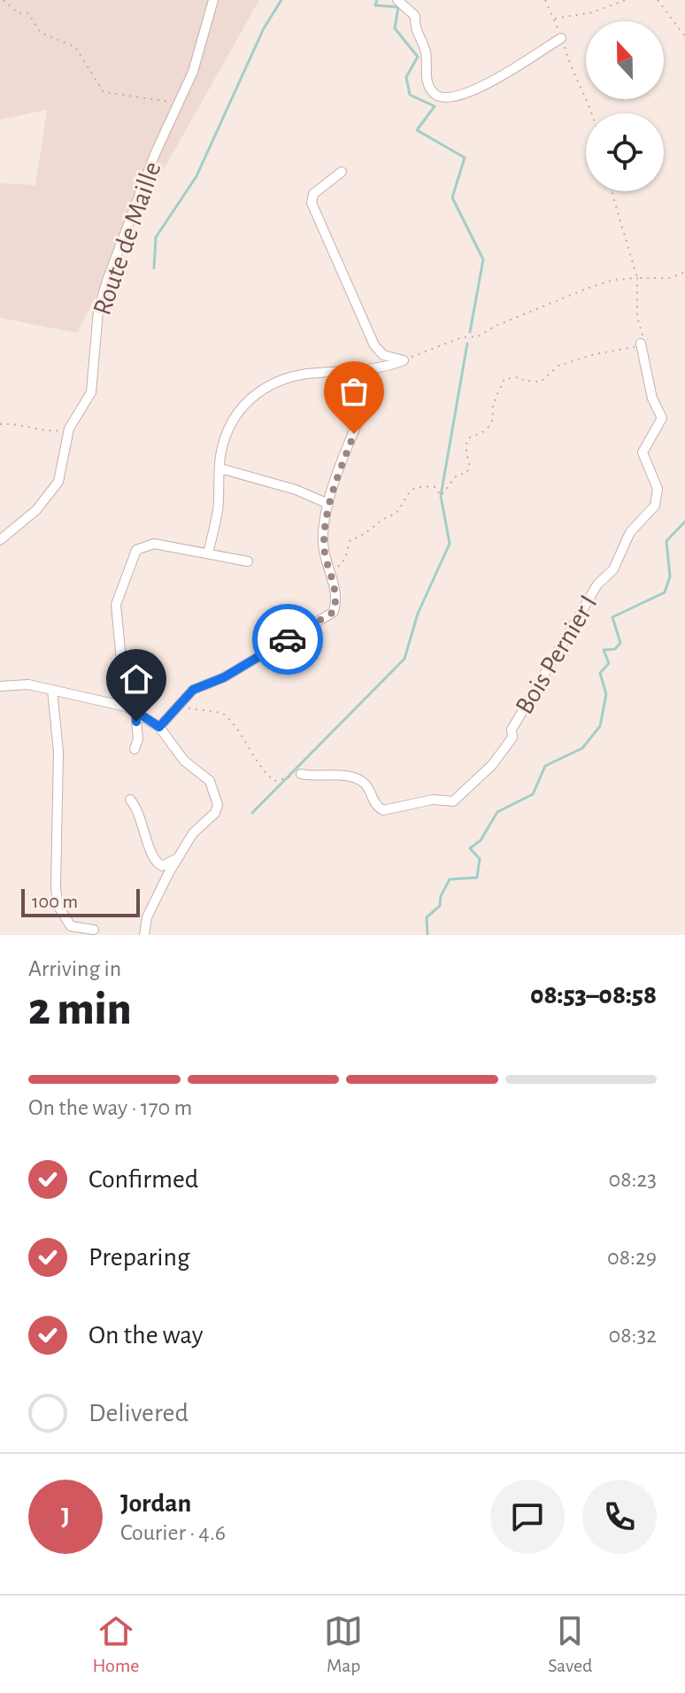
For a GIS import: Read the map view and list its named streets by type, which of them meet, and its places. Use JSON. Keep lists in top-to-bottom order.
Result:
{
  "streets": {
    "street": ["Route de Maille", "Bois Pernier I"]
  },
  "scale_bar": "100 m",
  "north": "top",
  "page": {
    "scale": "100 m",
    "heading": ["2 min", "Arriving in", "08:53–08:58"],
    "panel": ["Jordan", "Courier · 4.6"],
    "bar": "On the way · 170 m",
    "list": [
      ["Confirmed", "08:23"],
      ["Preparing", "08:29"],
      ["On the way", "08:32"],
      "Delivered"
    ],
    "round": "J",
    "tabs": ["Home", "Map", "Saved"]
  }
}
